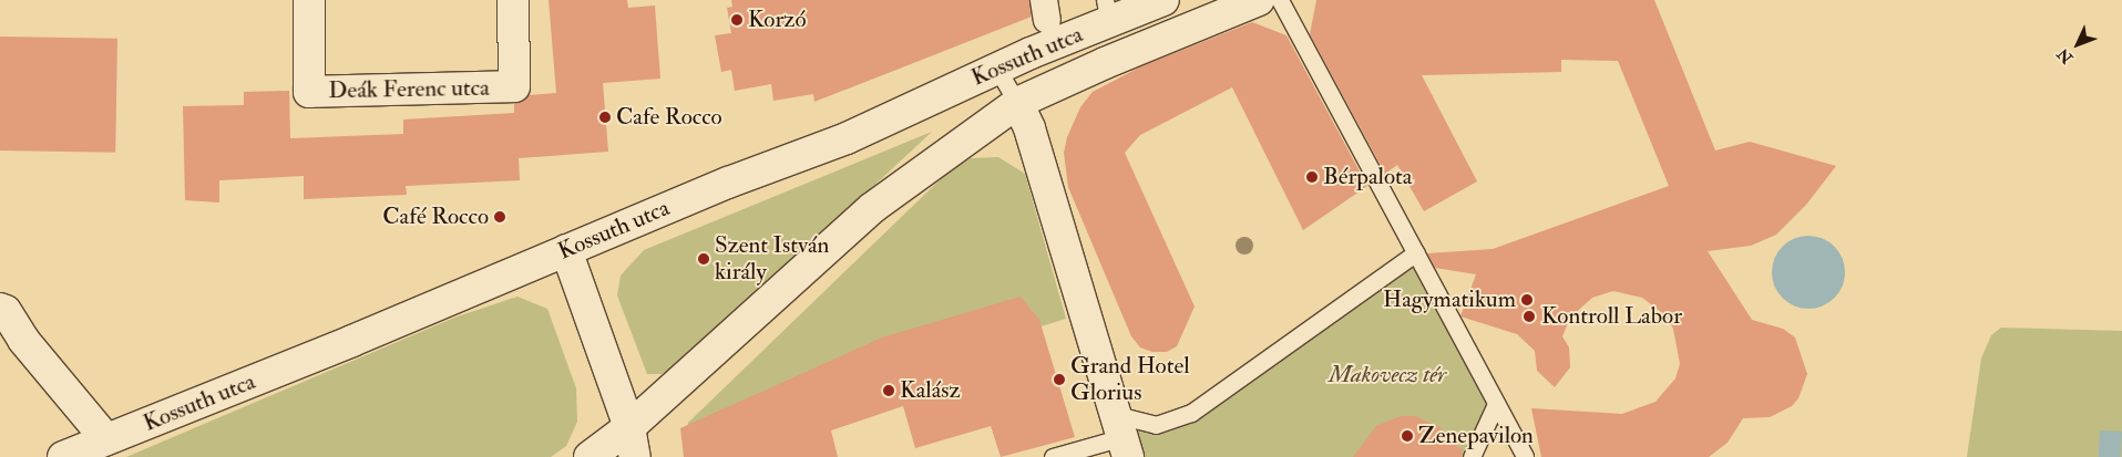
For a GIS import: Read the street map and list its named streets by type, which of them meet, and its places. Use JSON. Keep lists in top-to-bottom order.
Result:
{
  "streets": {
    "main road": ["Kossuth utca", "Deák Ferenc utca"]
  },
  "parks": ["Makovecz tér"],
  "places": [
    "Korzó",
    "Cafe Rocco",
    "Bérpalota",
    "Café Rocco",
    "Szent István király",
    "Hagymatikum",
    "Kontroll Labor",
    "Grand Hotel Glorius",
    "Kalász",
    "Zenepavilon"
  ],
  "north": "bottom left"
}
